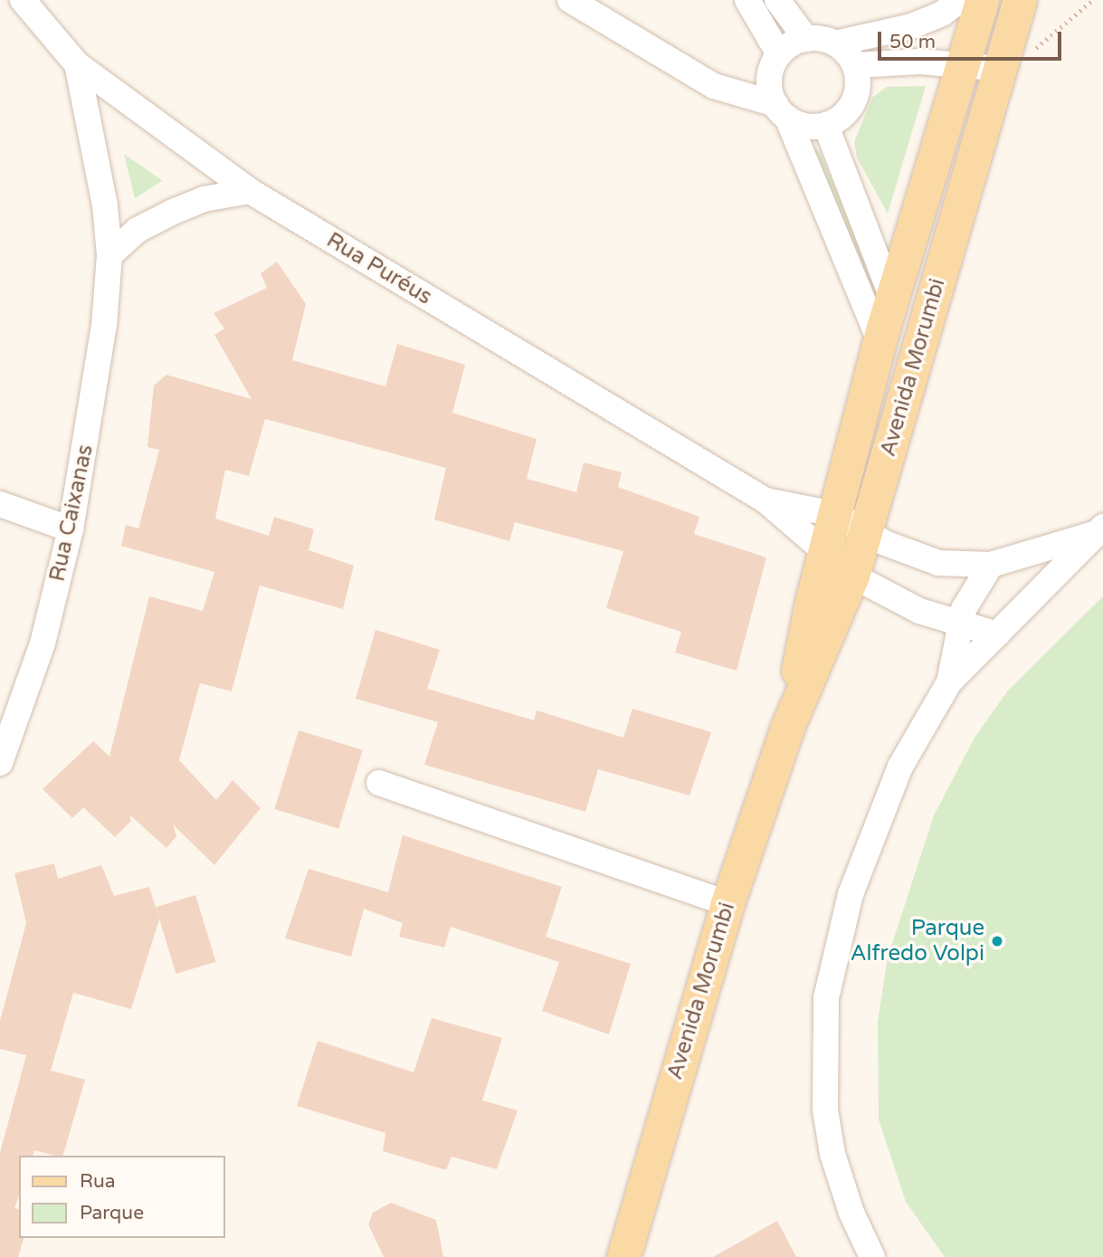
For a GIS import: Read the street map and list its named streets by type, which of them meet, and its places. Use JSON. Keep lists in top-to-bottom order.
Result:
{
  "streets": {
    "main road": ["Avenida Morumbi"],
    "street": ["Rua Puréus", "Rua Caixanas"]
  },
  "crossings": [
    ["Rua Puréus", "Avenida Morumbi"],
    ["Rua Puréus", "Rua Caixanas"]
  ],
  "places": ["Parque Alfredo Volpi"],
  "legend": ["Rua", "Parque"],
  "scale_bar": "50 m"
}
